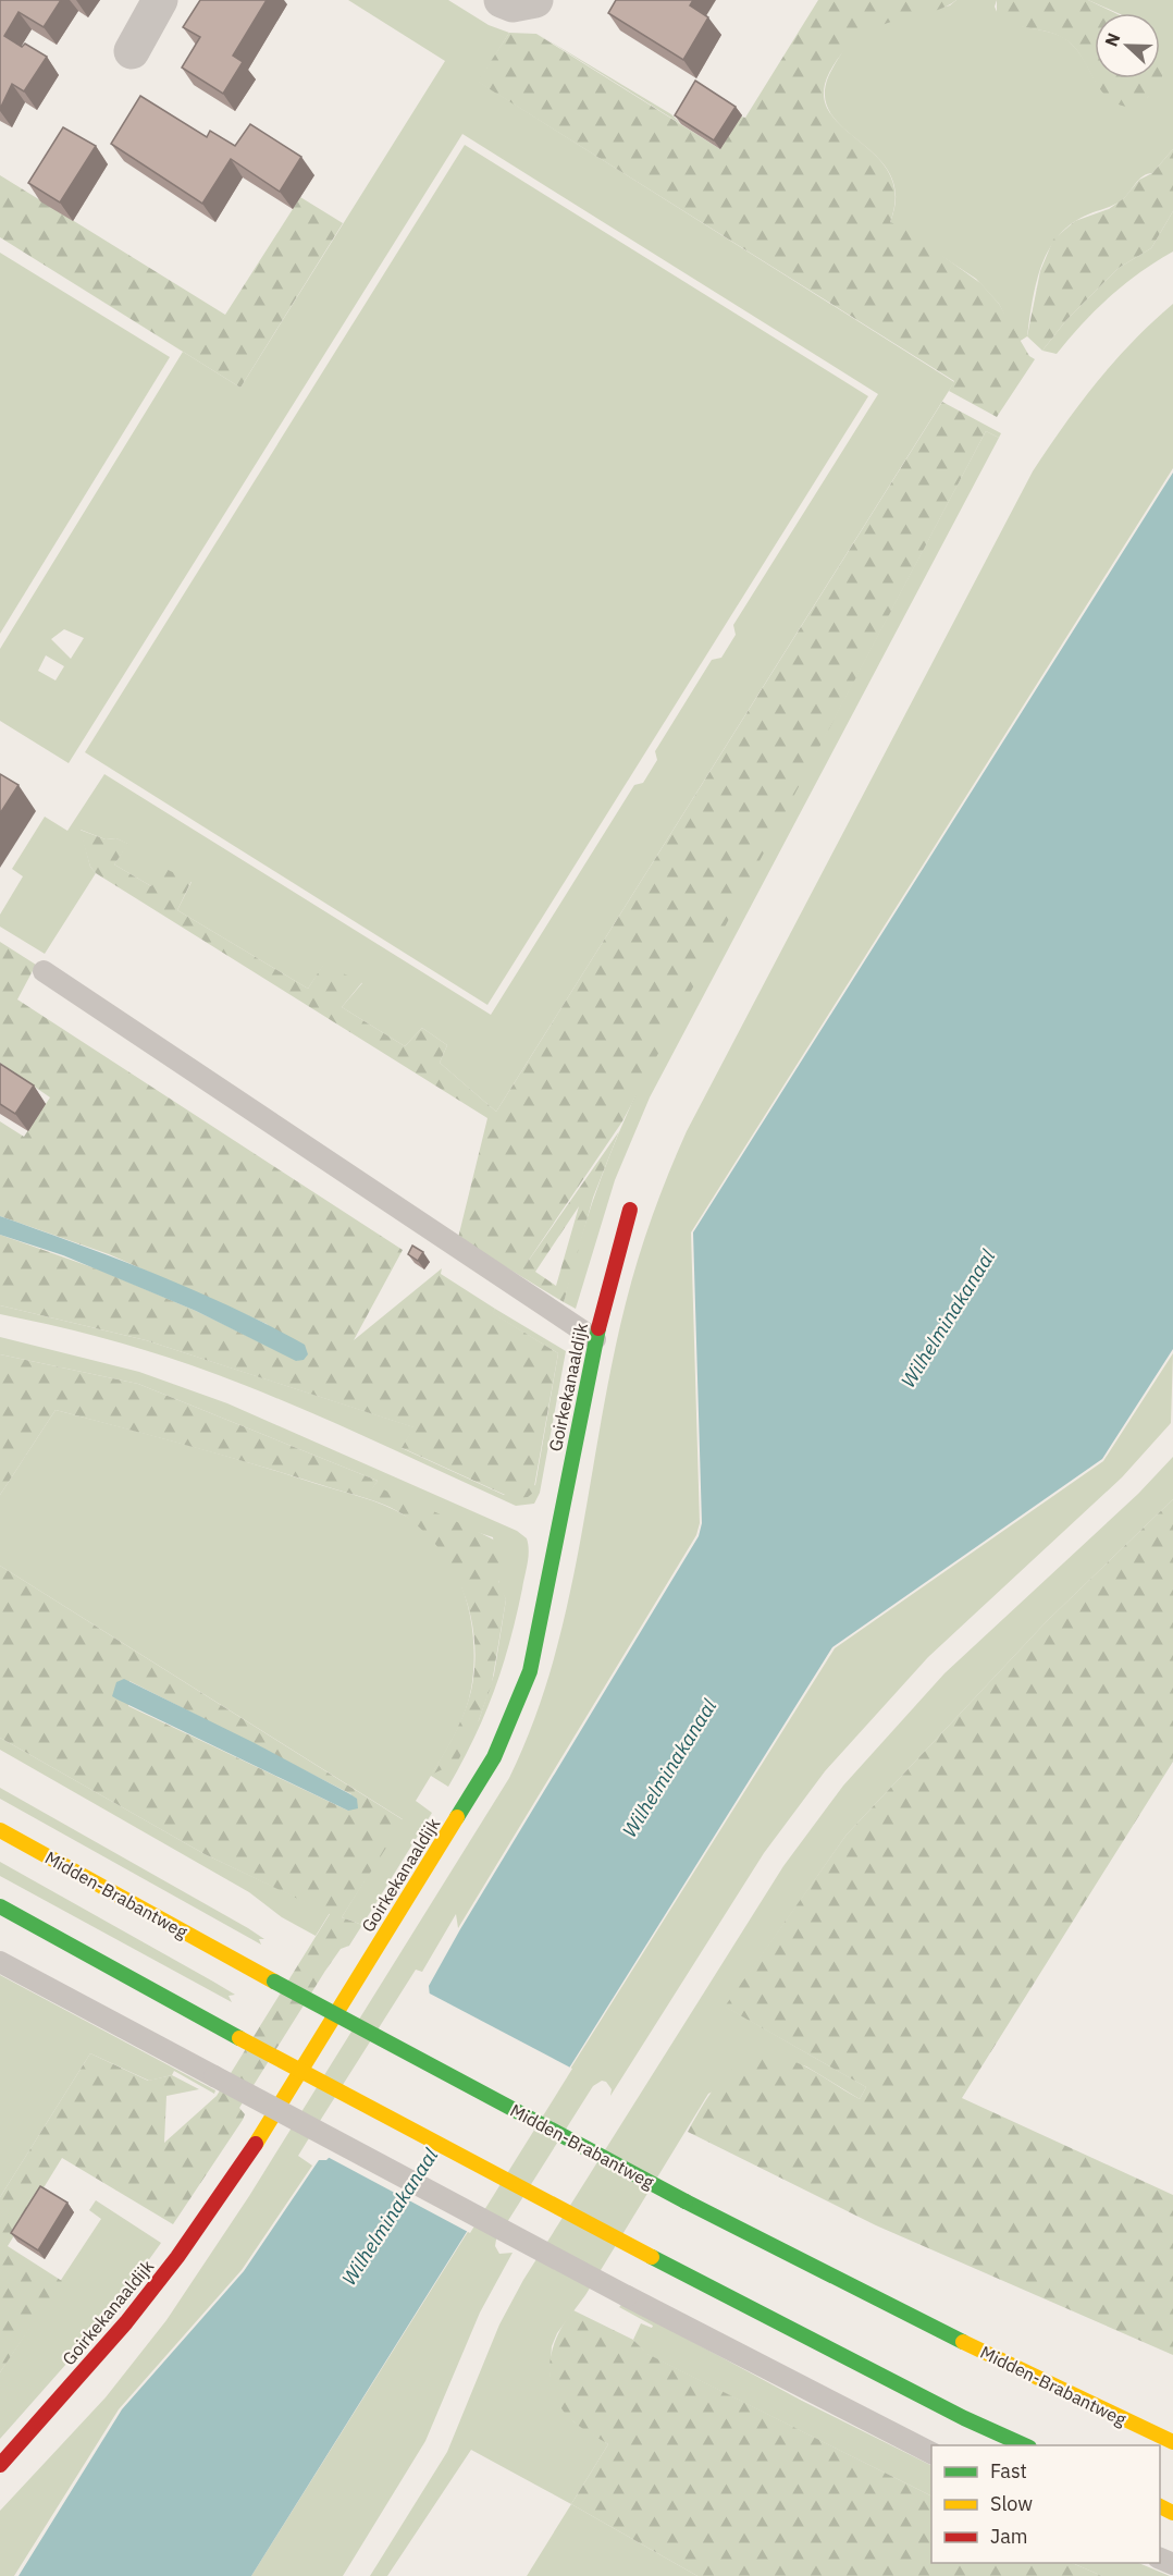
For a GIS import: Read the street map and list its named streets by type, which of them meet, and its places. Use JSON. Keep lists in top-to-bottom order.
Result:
{
  "streets": {
    "main road": ["Goirkekanaaldijk", "Midden-Brabantweg"]
  },
  "water": ["Wilhelminakanaal"],
  "legend": ["Fast", "Slow", "Jam"],
  "north": "left"
}
